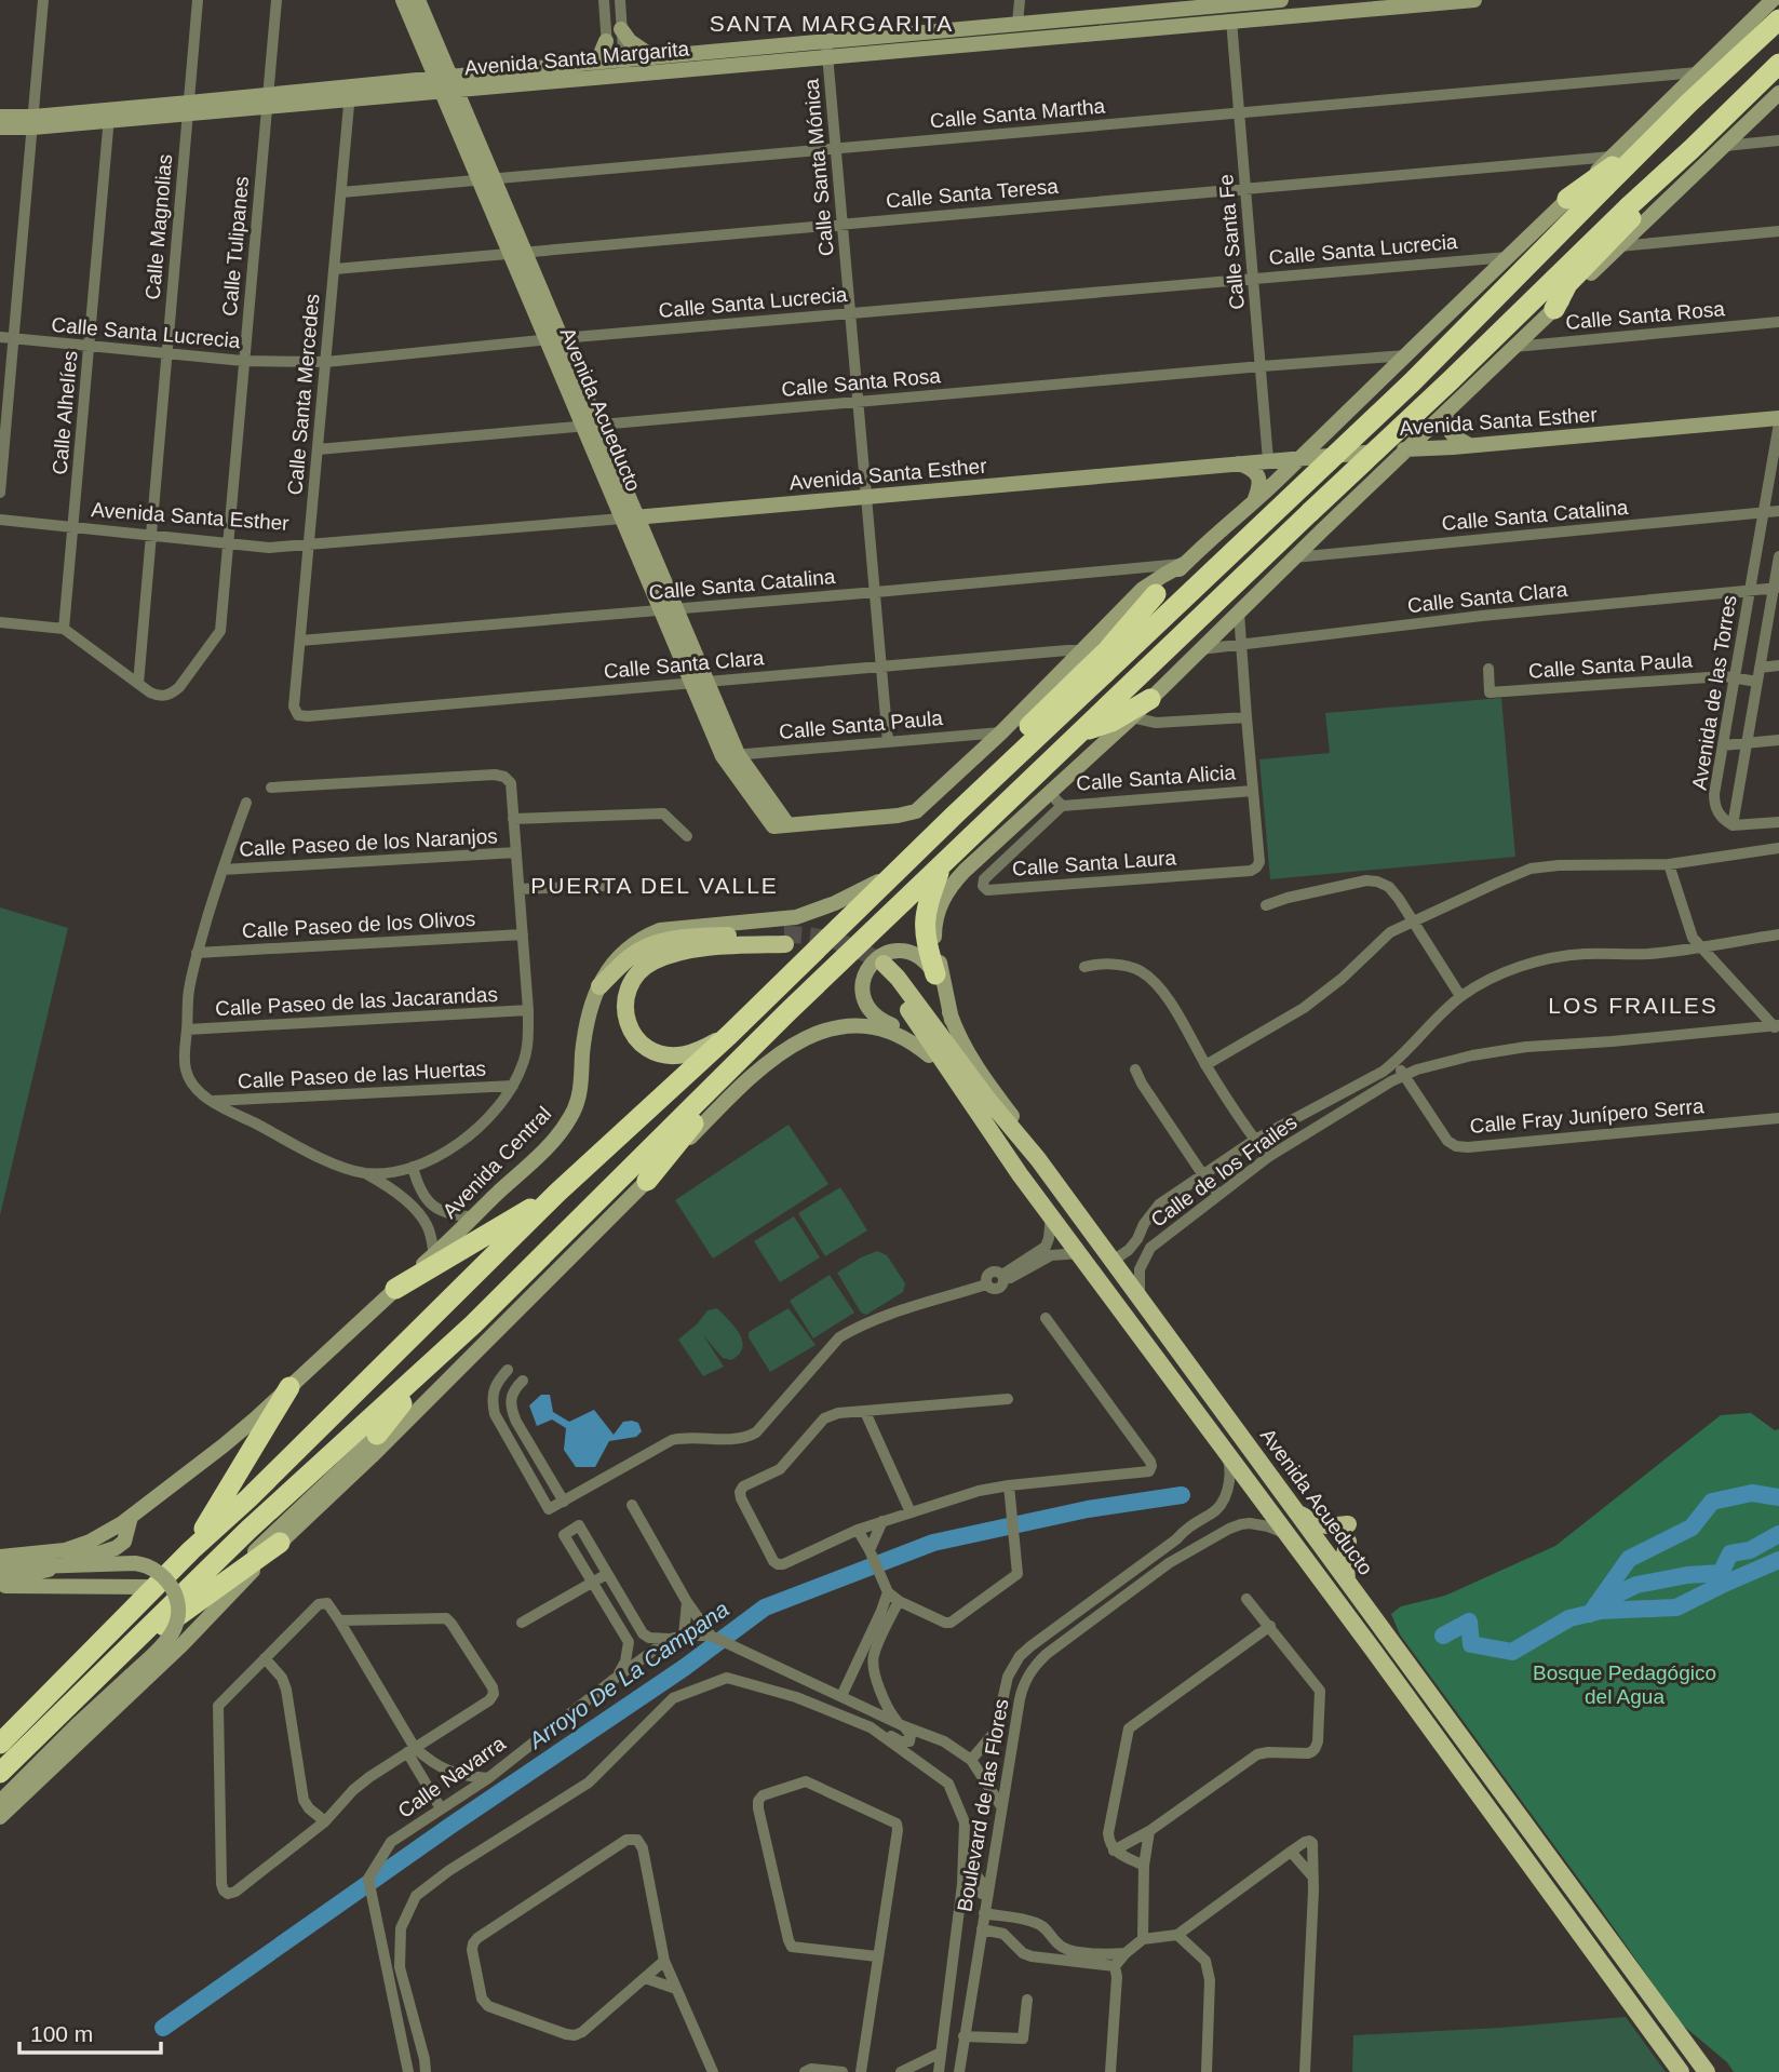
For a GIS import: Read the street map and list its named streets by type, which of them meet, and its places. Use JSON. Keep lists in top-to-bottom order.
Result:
{
  "streets": {
    "main road": [
      "Avenida Santa Margarita",
      "Avenida Acueducto",
      "Avenida Santa Esther",
      "Avenida Central"
    ],
    "street": [
      "Calle Santa Martha",
      "Calle Santa Mónica",
      "Calle Santa Teresa",
      "Calle Magnolias",
      "Calle Santa Fe",
      "Calle Tulipanes",
      "Calle Santa Lucrecia",
      "Calle Santa Rosa",
      "Calle Santa Mercedes",
      "Calle Alhelíes",
      "Calle Santa Catalina",
      "Calle Santa Clara",
      "Calle Santa Paula",
      "Avenida de las Torres",
      "Calle Santa Alicia",
      "Calle Paseo de los Naranjos",
      "Calle Santa Laura",
      "Calle Paseo de los Olivos",
      "Calle Paseo de las Jacarandas",
      "Calle Paseo de las Huertas",
      "Calle Fray Junípero Serra",
      "Calle de los Frailes",
      "Calle Navarra",
      "Boulevard de las Flores"
    ]
  },
  "crossings": [
    ["Avenida Santa Margarita", "Calle Santa Mónica"],
    ["Avenida Santa Margarita", "Calle Magnolias"],
    ["Avenida Santa Margarita", "Calle Santa Fe"],
    ["Avenida Santa Margarita", "Calle Tulipanes"],
    ["Avenida Santa Margarita", "Calle Santa Mercedes"],
    ["Avenida Santa Margarita", "Avenida Acueducto"],
    ["Avenida Santa Margarita", "Calle Alhelíes"],
    ["Calle Santa Martha", "Calle Santa Mónica"],
    ["Calle Santa Martha", "Calle Santa Fe"],
    ["Calle Santa Martha", "Calle Santa Mercedes"],
    ["Calle Santa Martha", "Avenida Acueducto"],
    ["Calle Santa Mónica", "Calle Santa Teresa"],
    ["Calle Santa Mónica", "Calle Santa Lucrecia"],
    ["Calle Santa Mónica", "Calle Santa Rosa"],
    ["Calle Santa Mónica", "Avenida Santa Esther"],
    ["Calle Santa Mónica", "Calle Santa Catalina"],
    ["Calle Santa Mónica", "Calle Santa Clara"],
    ["Calle Santa Mónica", "Calle Santa Paula"],
    ["Calle Santa Teresa", "Calle Santa Fe"],
    ["Calle Santa Teresa", "Calle Santa Mercedes"],
    ["Calle Santa Teresa", "Avenida Acueducto"],
    ["Calle Magnolias", "Calle Tulipanes"],
    ["Calle Magnolias", "Calle Santa Lucrecia"],
    ["Calle Magnolias", "Avenida Santa Esther"],
    ["Calle Santa Fe", "Calle Santa Lucrecia"],
    ["Calle Santa Fe", "Calle Santa Rosa"],
    ["Calle Santa Fe", "Avenida Santa Esther"],
    ["Calle Tulipanes", "Calle Santa Lucrecia"],
    ["Calle Tulipanes", "Avenida Santa Esther"],
    ["Calle Santa Lucrecia", "Calle Santa Mercedes"],
    ["Calle Santa Lucrecia", "Avenida Acueducto"],
    ["Calle Santa Lucrecia", "Calle Alhelíes"],
    ["Calle Santa Rosa", "Calle Santa Mercedes"],
    ["Calle Santa Rosa", "Avenida Acueducto"],
    ["Calle Santa Mercedes", "Avenida Santa Esther"],
    ["Calle Santa Mercedes", "Calle Santa Catalina"],
    ["Calle Santa Mercedes", "Calle Santa Clara"],
    ["Avenida Acueducto", "Avenida Santa Esther"],
    ["Avenida Acueducto", "Calle Santa Catalina"],
    ["Avenida Acueducto", "Calle Santa Clara"],
    ["Avenida Acueducto", "Calle Santa Paula"],
    ["Avenida Acueducto", "Calle de los Frailes"],
    ["Avenida Acueducto", "Boulevard de las Flores"],
    ["Calle Alhelíes", "Avenida Santa Esther"],
    ["Calle Santa Catalina", "Avenida de las Torres"],
    ["Calle Santa Clara", "Avenida de las Torres"],
    ["Calle Santa Paula", "Avenida de las Torres"],
    ["Calle Santa Alicia", "Calle Santa Laura"],
    ["Calle Fray Junípero Serra", "Calle de los Frailes"],
    ["Calle Navarra", "Boulevard de las Flores"]
  ],
  "districts": ["SANTA MARGARITA", "PUERTA DEL VALLE", "LOS FRAILES"],
  "water": ["Arroyo De La Campana"],
  "parks": ["Bosque Pedagógico del Agua"],
  "scale_bar": "100 m"
}
